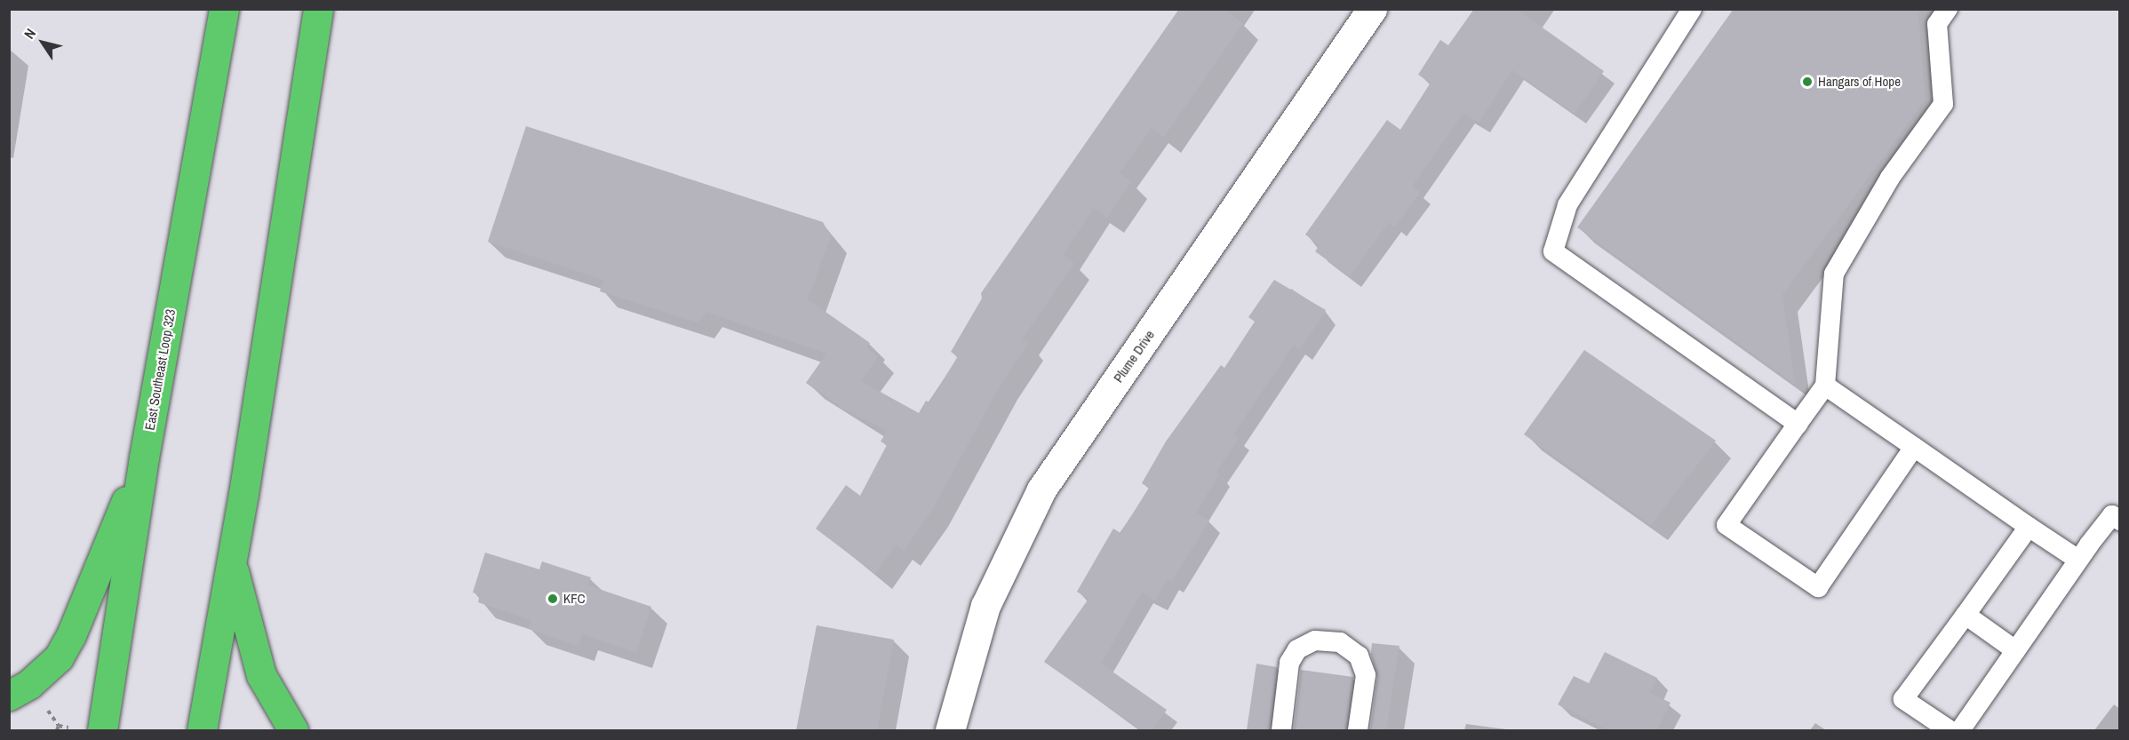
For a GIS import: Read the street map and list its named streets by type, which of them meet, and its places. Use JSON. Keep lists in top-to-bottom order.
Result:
{
  "streets": {
    "highway": ["East Southeast Loop 323"],
    "street": ["Plume Drive"]
  },
  "places": ["Hangars of Hope", "KFC"],
  "north": "top left"
}
